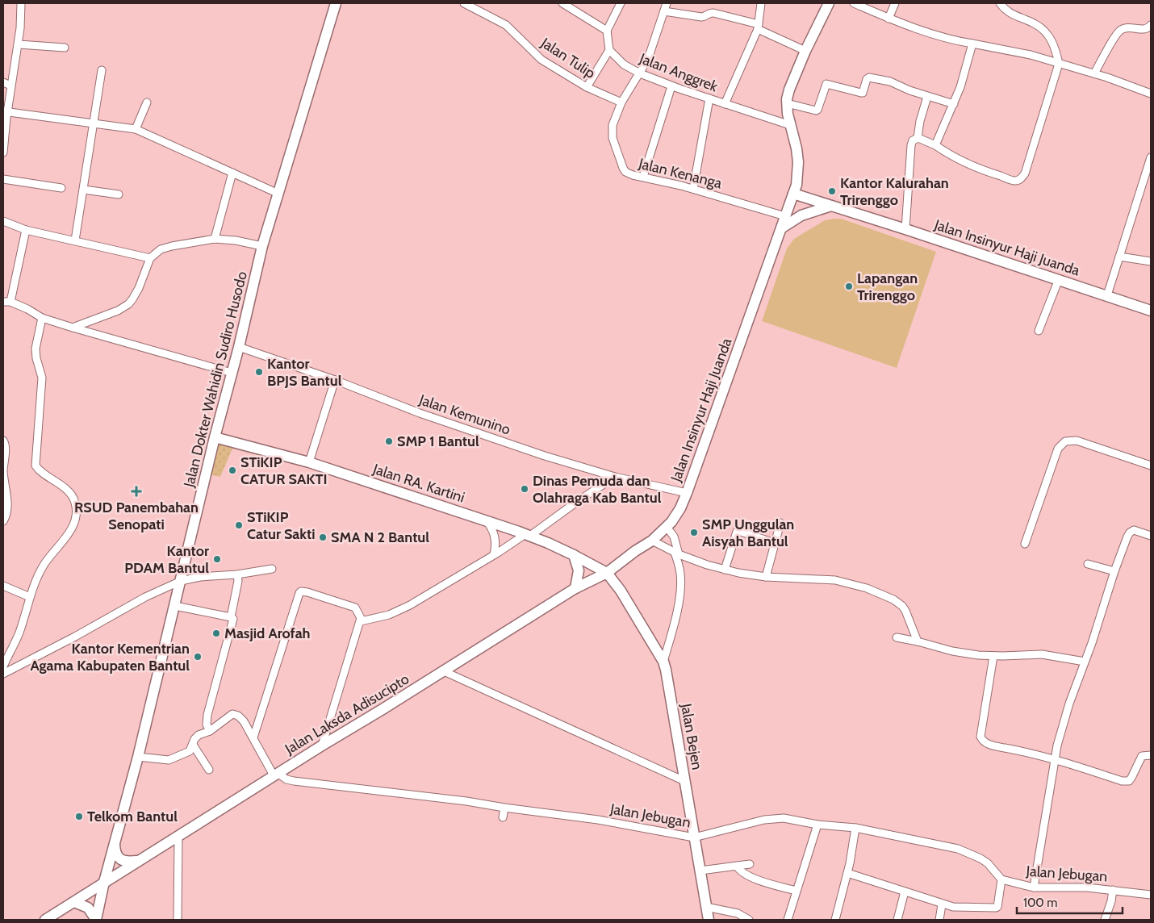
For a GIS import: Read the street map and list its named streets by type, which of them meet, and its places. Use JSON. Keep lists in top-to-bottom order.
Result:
{
  "streets": {
    "main road": [
      "Jalan Insinyur Haji Juanda",
      "Jalan Dokter Wahidin Sudiro Husodo",
      "Jalan RA. Kartini",
      "Jalan Laksda Adisucipto",
      "Jalan Bejen"
    ],
    "street": [
      "Jalan Tulip",
      "Jalan Anggrek",
      "Jalan Kenanga",
      "Jalan Kemunino",
      "Jalan Jebugan"
    ]
  },
  "crossings": [
    ["Jalan Tulip", "Jalan Kenanga"],
    ["Jalan Anggrek", "Jalan Kenanga"],
    ["Jalan Anggrek", "Jalan Insinyur Haji Juanda"],
    ["Jalan Kenanga", "Jalan Insinyur Haji Juanda"],
    ["Jalan Insinyur Haji Juanda", "Jalan Kemunino"],
    ["Jalan Insinyur Haji Juanda", "Jalan RA. Kartini"],
    ["Jalan Insinyur Haji Juanda", "Jalan Laksda Adisucipto"],
    ["Jalan Insinyur Haji Juanda", "Jalan Bejen"],
    ["Jalan Dokter Wahidin Sudiro Husodo", "Jalan Kemunino"],
    ["Jalan Dokter Wahidin Sudiro Husodo", "Jalan RA. Kartini"],
    ["Jalan Dokter Wahidin Sudiro Husodo", "Jalan Laksda Adisucipto"],
    ["Jalan RA. Kartini", "Jalan Laksda Adisucipto"],
    ["Jalan RA. Kartini", "Jalan Bejen"],
    ["Jalan Laksda Adisucipto", "Jalan Bejen"],
    ["Jalan Laksda Adisucipto", "Jalan Jebugan"],
    ["Jalan Bejen", "Jalan Jebugan"]
  ],
  "places": {
    "other": [
      "Kantor Kalurahan Trirenggo",
      "Lapangan Trirenggo",
      "Kantor BPJS Bantul",
      "SMP 1 Bantul",
      "STiKIP CATUR SAKTI",
      "Dinas Pemuda dan Olahraga Kab Bantul",
      "STiKIP Catur Sakti",
      "SMP Unggulan Aisyah Bantul",
      "SMA N 2 Bantul",
      "Kantor PDAM Bantul",
      "Masjid Arofah",
      "Kantor Kementrian Agama Kabupaten Bantul",
      "Telkom Bantul"
    ],
    "health": ["RSUD Panembahan Senopati"]
  },
  "scale_bar": "100 m"
}
